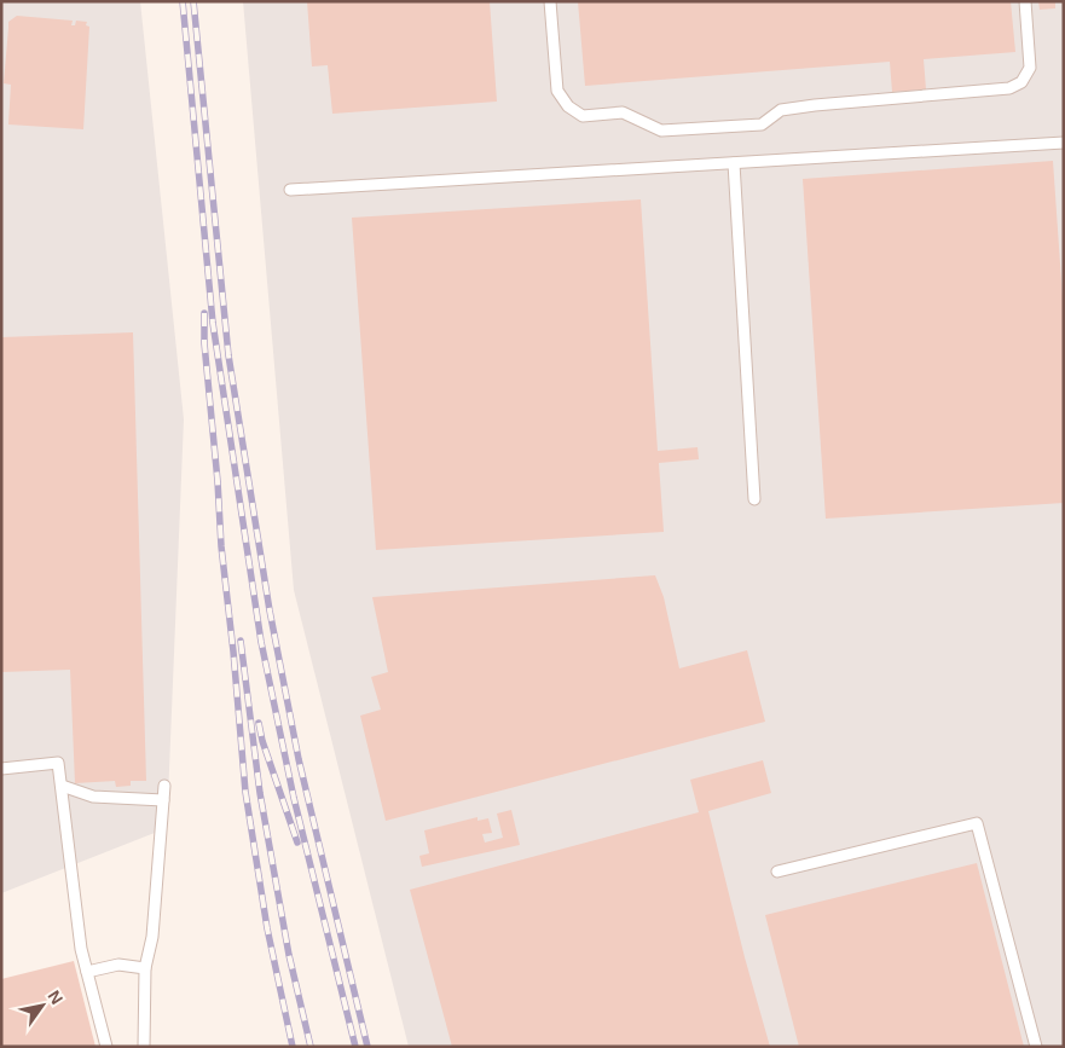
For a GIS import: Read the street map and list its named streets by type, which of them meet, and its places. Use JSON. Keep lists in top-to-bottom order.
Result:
{
  "north": "top right"
}
